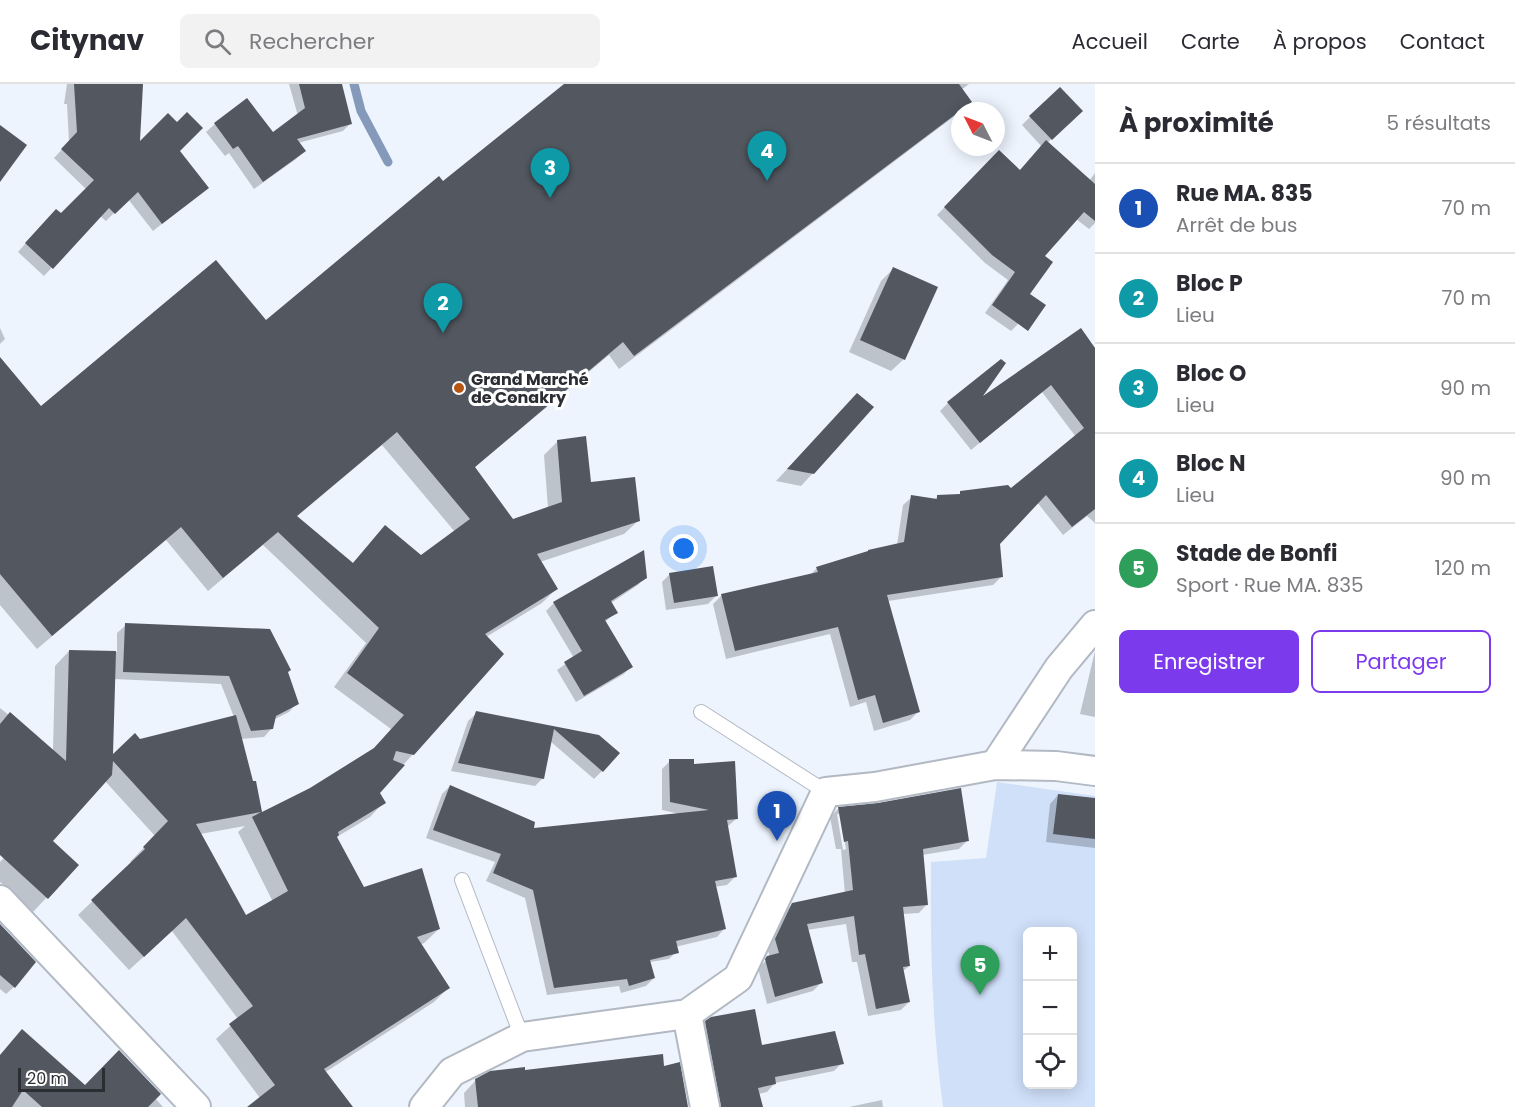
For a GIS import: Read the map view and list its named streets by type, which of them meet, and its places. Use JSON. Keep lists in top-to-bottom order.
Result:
{
  "places": ["Grand Marché de Conakry"],
  "scale_bar": "20 m",
  "north": "top left",
  "page": {
    "header": "Citynav",
    "search": "Rechercher",
    "nav": [
      "Accueil",
      "Carte",
      "À propos",
      "Contact"
    ],
    "heading": ["À proximité", "5 résultats"],
    "pins": [
      "4",
      "3",
      "2",
      "1",
      "5"
    ],
    "list": [
      {
        "mark": "1",
        "name": "Rue MA. 835",
        "note": "Arrêt de bus",
        "value": "70 m"
      },
      {
        "mark": "2",
        "name": "Bloc P",
        "note": "Lieu",
        "value": "70 m"
      },
      {
        "mark": "3",
        "name": "Bloc O",
        "note": "Lieu",
        "value": "90 m"
      },
      {
        "mark": "4",
        "name": "Bloc N",
        "note": "Lieu",
        "value": "90 m"
      },
      {
        "mark": "5",
        "name": "Stade de Bonfi",
        "note": "Sport · Rue MA. 835",
        "value": "120 m"
      }
    ],
    "buttons": ["Enregistrer", "Partager"],
    "map_buttons": ["+", "−"],
    "scale": "20 m"
  }
}
